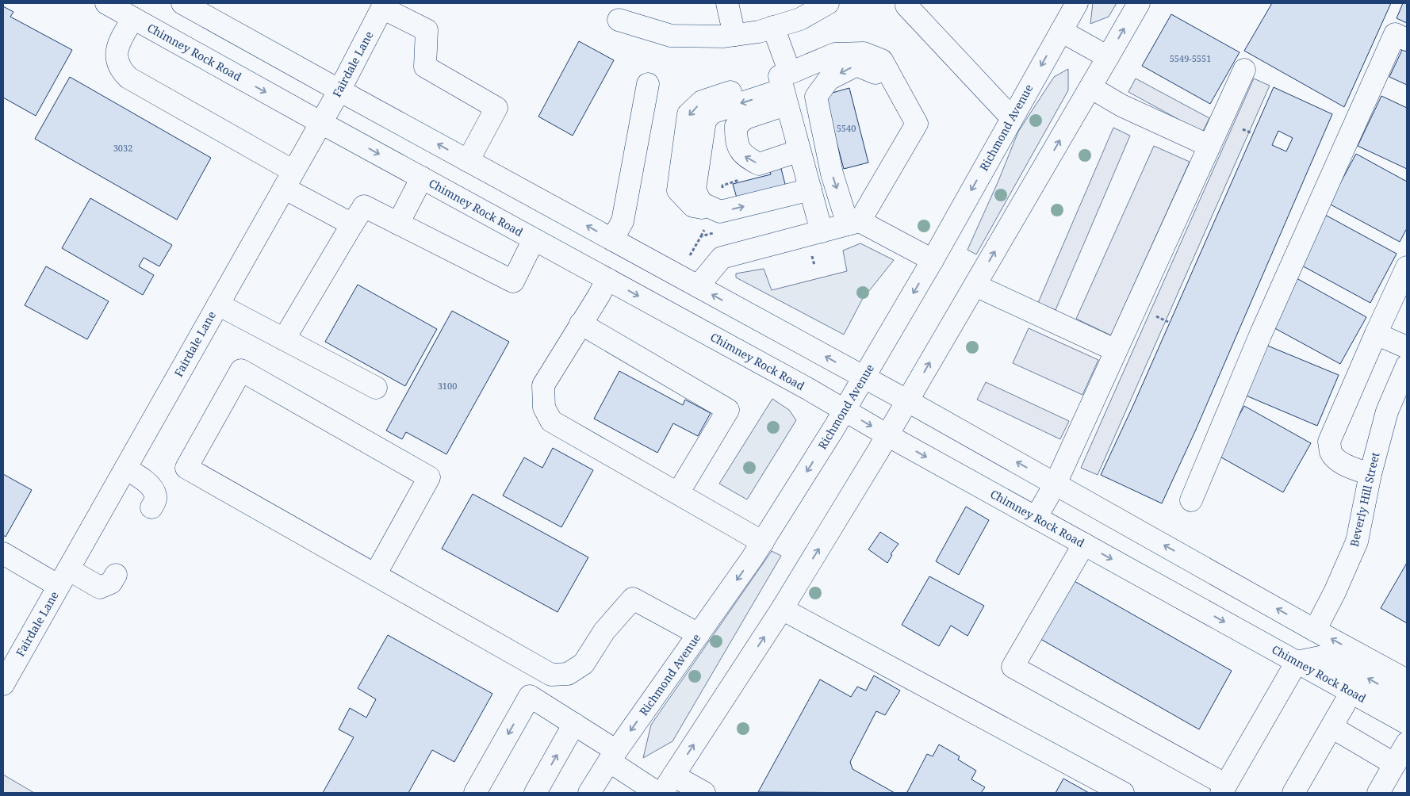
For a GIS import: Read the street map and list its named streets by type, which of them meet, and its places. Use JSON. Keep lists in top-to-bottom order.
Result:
{
  "streets": {
    "main road": [
      "Chimney Rock Road",
      "Fairdale Lane",
      "Richmond Avenue",
      "Beverly Hill Street"
    ]
  },
  "crossings": [
    ["Chimney Rock Road", "Fairdale Lane"],
    ["Chimney Rock Road", "Richmond Avenue"]
  ],
  "house_numbers": [
    "5549-5551",
    "5540",
    "3032",
    "3100"
  ]
}
